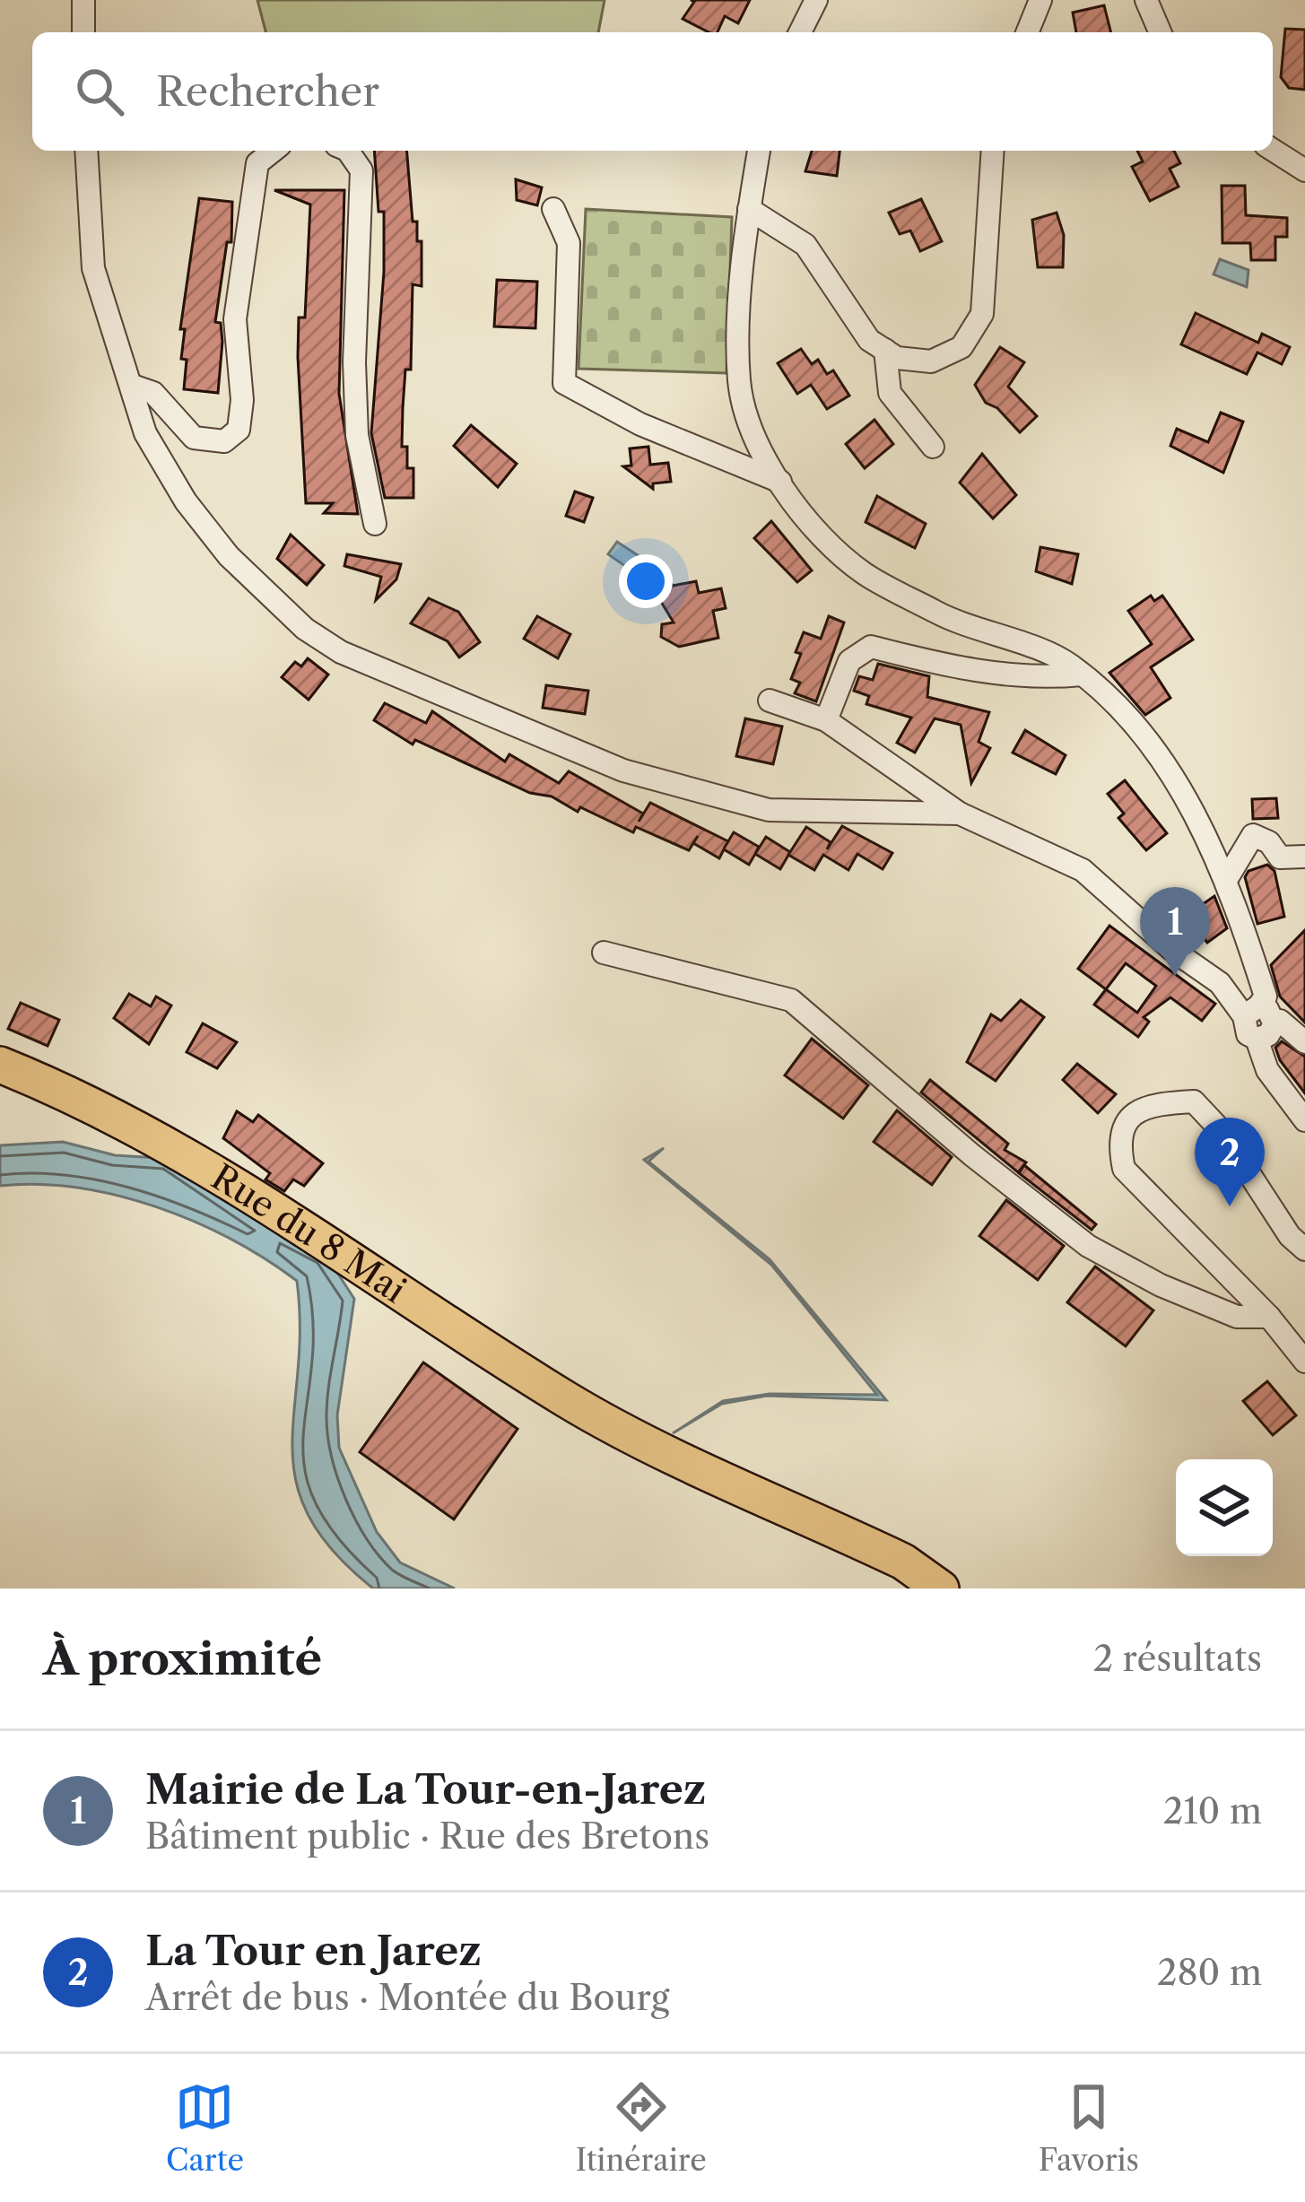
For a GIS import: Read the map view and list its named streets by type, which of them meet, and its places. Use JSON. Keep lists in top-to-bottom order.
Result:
{
  "streets": {
    "main road": ["Rue du 8 Mai"]
  },
  "page": {
    "search": "Rechercher",
    "pins": ["1", "2"],
    "heading": ["À proximité", "2 résultats"],
    "list": [
      {
        "mark": "1",
        "name": "Mairie de La Tour-en-Jarez",
        "note": "Bâtiment public · Rue des Bretons",
        "value": "210 m"
      },
      {
        "mark": "2",
        "name": "La Tour en Jarez",
        "note": "Arrêt de bus · Montée du Bourg",
        "value": "280 m"
      }
    ],
    "nav": ["Carte", "Itinéraire", "Favoris"]
  }
}
